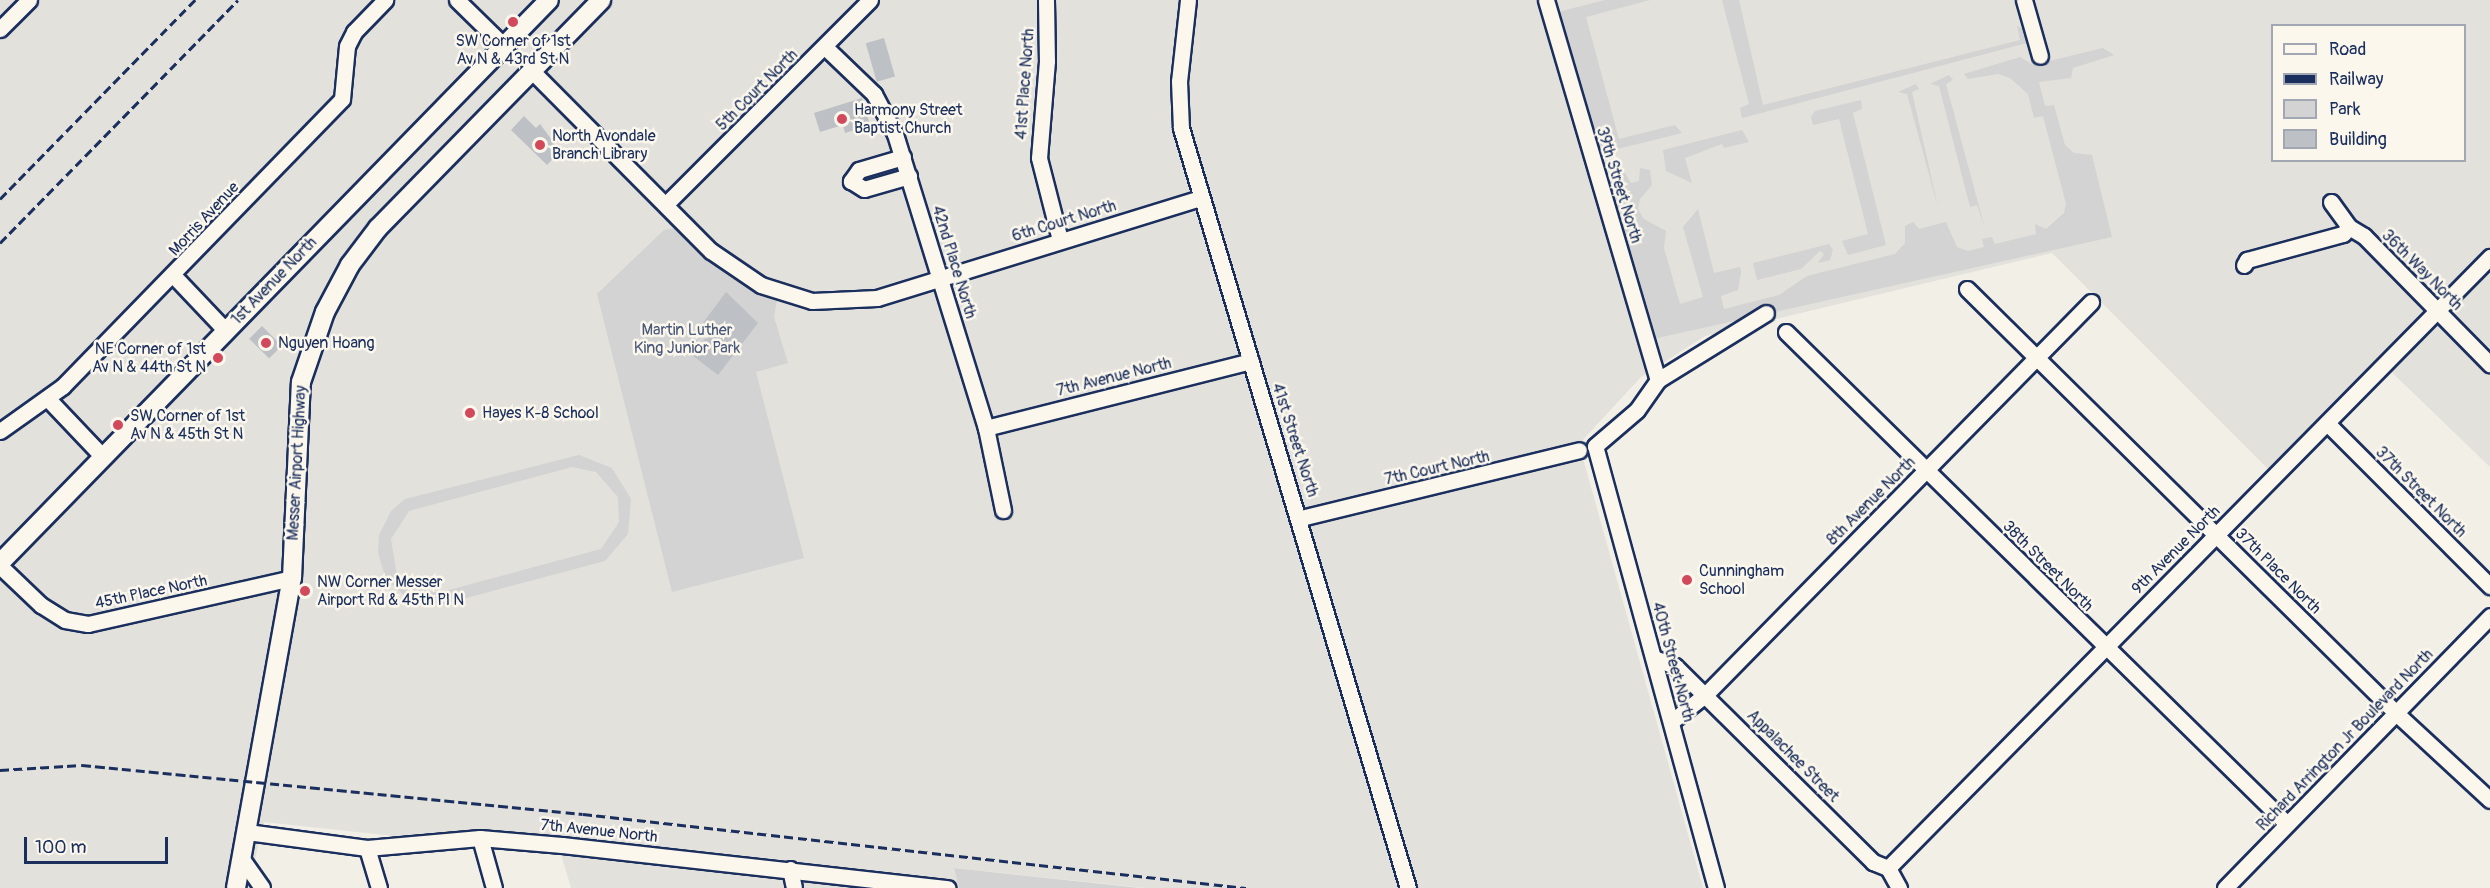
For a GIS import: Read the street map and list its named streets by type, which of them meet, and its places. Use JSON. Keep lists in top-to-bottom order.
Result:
{
  "streets": {
    "main road": ["1st Avenue North", "Messer Airport Highway"],
    "street": [
      "41st Place North",
      "5th Court North",
      "39th Street North",
      "Morris Avenue",
      "6th Court North",
      "42nd Place North",
      "36th Way North",
      "7th Avenue North",
      "41st Street North",
      "7th Court North",
      "37th Street North",
      "8th Avenue North",
      "9th Avenue North",
      "38th Street North",
      "37th Place North",
      "45th Place North",
      "40th Street North",
      "Richard Arrington Jr Boulevard North",
      "Appalachee Street"
    ]
  },
  "crossings": [
    ["41st Place North", "6th Court North"],
    ["5th Court North", "6th Court North"],
    ["5th Court North", "42nd Place North"],
    ["39th Street North", "40th Street North"],
    ["6th Court North", "42nd Place North"],
    ["6th Court North", "41st Street North"],
    ["6th Court North", "Messer Airport Highway"],
    ["42nd Place North", "7th Avenue North"],
    ["36th Way North", "9th Avenue North"],
    ["1st Avenue North", "45th Place North"],
    ["7th Avenue North", "41st Street North"],
    ["7th Avenue North", "Messer Airport Highway"],
    ["41st Street North", "7th Court North"],
    ["Messer Airport Highway", "45th Place North"],
    ["37th Street North", "9th Avenue North"],
    ["8th Avenue North", "38th Street North"],
    ["8th Avenue North", "37th Place North"],
    ["8th Avenue North", "40th Street North"],
    ["8th Avenue North", "Appalachee Street"],
    ["9th Avenue North", "38th Street North"],
    ["9th Avenue North", "37th Place North"],
    ["9th Avenue North", "Appalachee Street"],
    ["38th Street North", "Richard Arrington Jr Boulevard North"],
    ["37th Place North", "Richard Arrington Jr Boulevard North"],
    ["40th Street North", "Appalachee Street"]
  ],
  "parks": ["Martin Luther King Junior Park"],
  "places": [
    "SW Corner of 1st Av N & 43rd St N",
    "Harmony Street Baptist Church",
    "North Avondale Branch Library",
    "Nguyen Hoang",
    "NE Corner of 1st Av N & 44th St N",
    "Hayes K-8 School",
    "SW Corner of 1st Av N & 45th St N",
    "Cunningham School",
    "NW Corner Messer Airport Rd & 45th Pl N"
  ],
  "legend": [
    "Road",
    "Railway",
    "Park",
    "Building"
  ],
  "scale_bar": "100 m"
}
